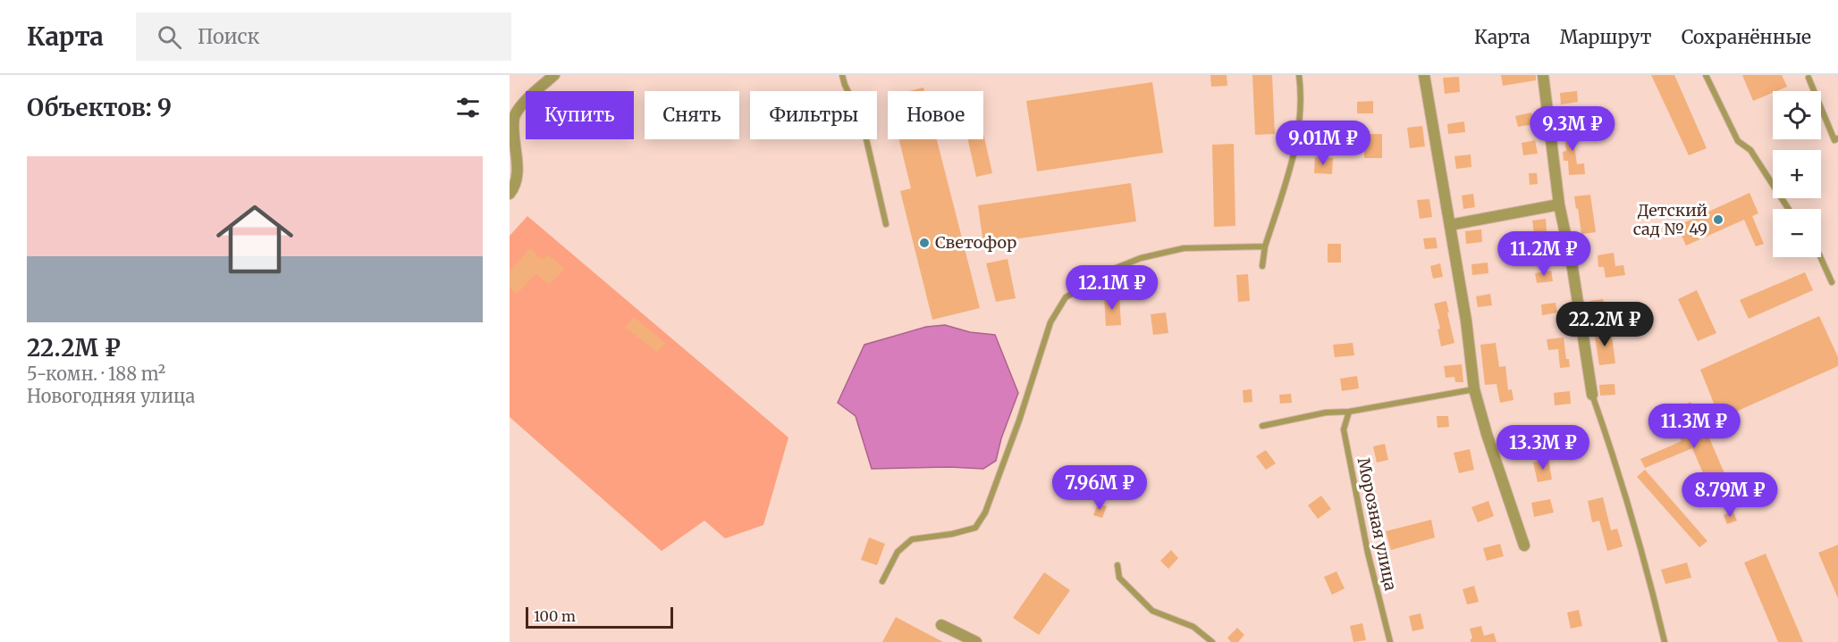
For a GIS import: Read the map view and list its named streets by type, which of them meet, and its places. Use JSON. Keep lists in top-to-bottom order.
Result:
{
  "streets": {
    "lane": ["Морозная улица"]
  },
  "places": ["Детский сад № 49", "Светофор"],
  "scale_bar": "100 m",
  "page": {
    "header": "Карта",
    "search": "Поиск",
    "nav": ["Карта", "Маршрут", "Сохранённые"],
    "heading": "Объектов: 9",
    "map_buttons": ["+", "−"],
    "chip": [
      "Купить",
      "Снять",
      "Фильтры",
      "Новое"
    ],
    "price": [
      "9.3M ₽",
      "9.01M ₽",
      "11.2M ₽",
      "12.1M ₽",
      "22.2M ₽",
      "11.3M ₽",
      "13.3M ₽",
      "7.96M ₽",
      "8.79M ₽"
    ],
    "list": [
      {
        "name": "22.2M ₽",
        "note": "5-комн. · 188 m² · Новогодняя улица"
      }
    ],
    "scale": "100 m"
  }
}
